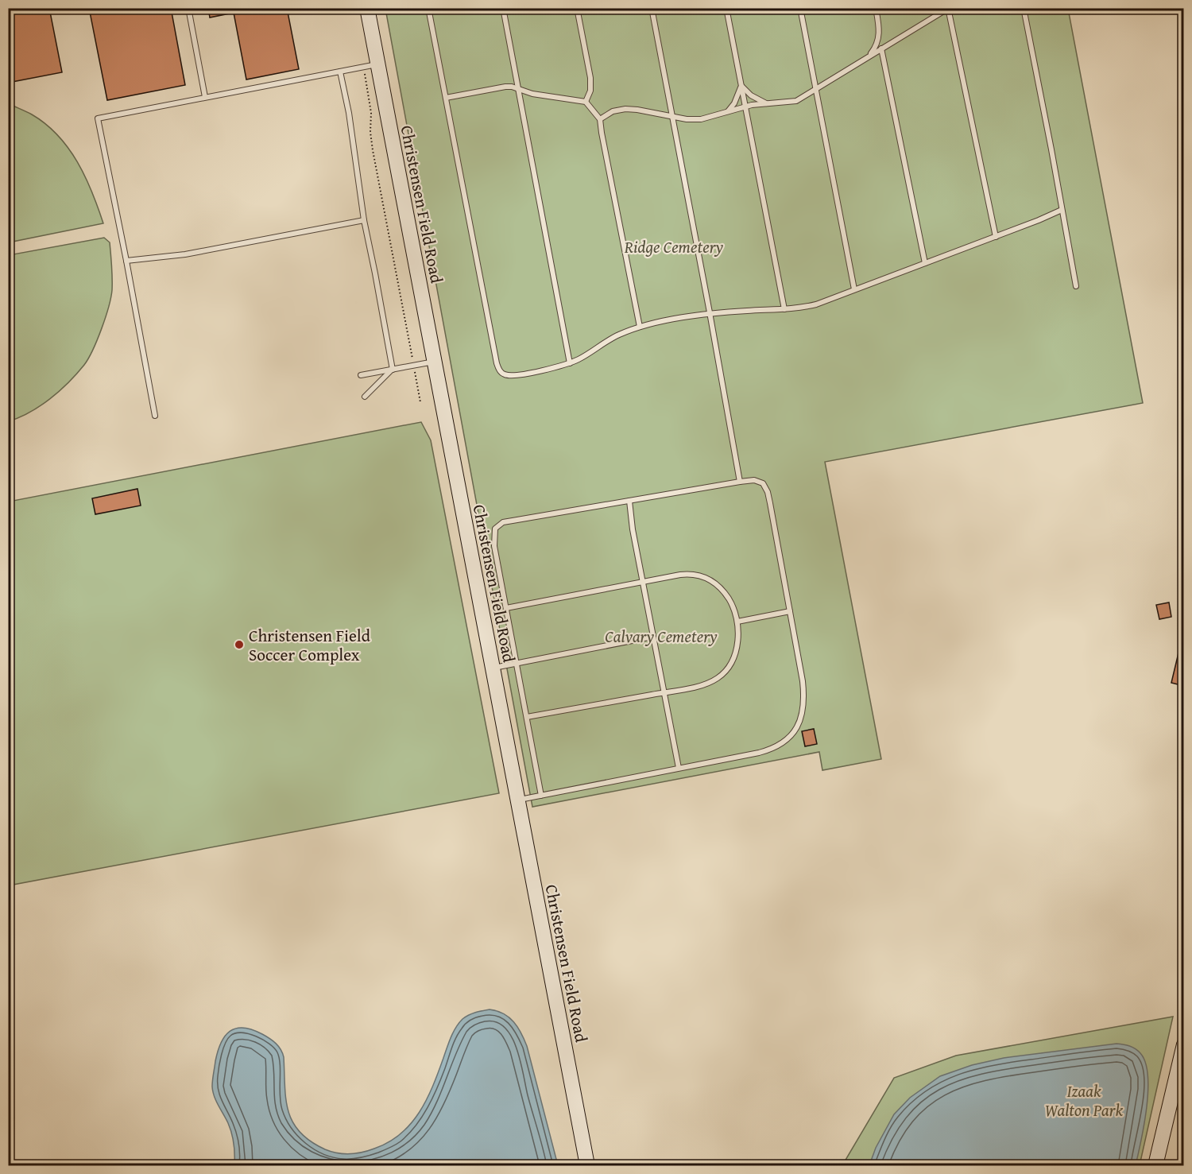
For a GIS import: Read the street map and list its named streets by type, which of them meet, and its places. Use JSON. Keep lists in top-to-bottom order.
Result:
{
  "streets": {
    "street": ["Christensen Field Road"]
  },
  "parks": ["Ridge Cemetery", "Calvary Cemetery", "Izaak Walton Park"],
  "places": ["Christensen Field Soccer Complex"]
}
